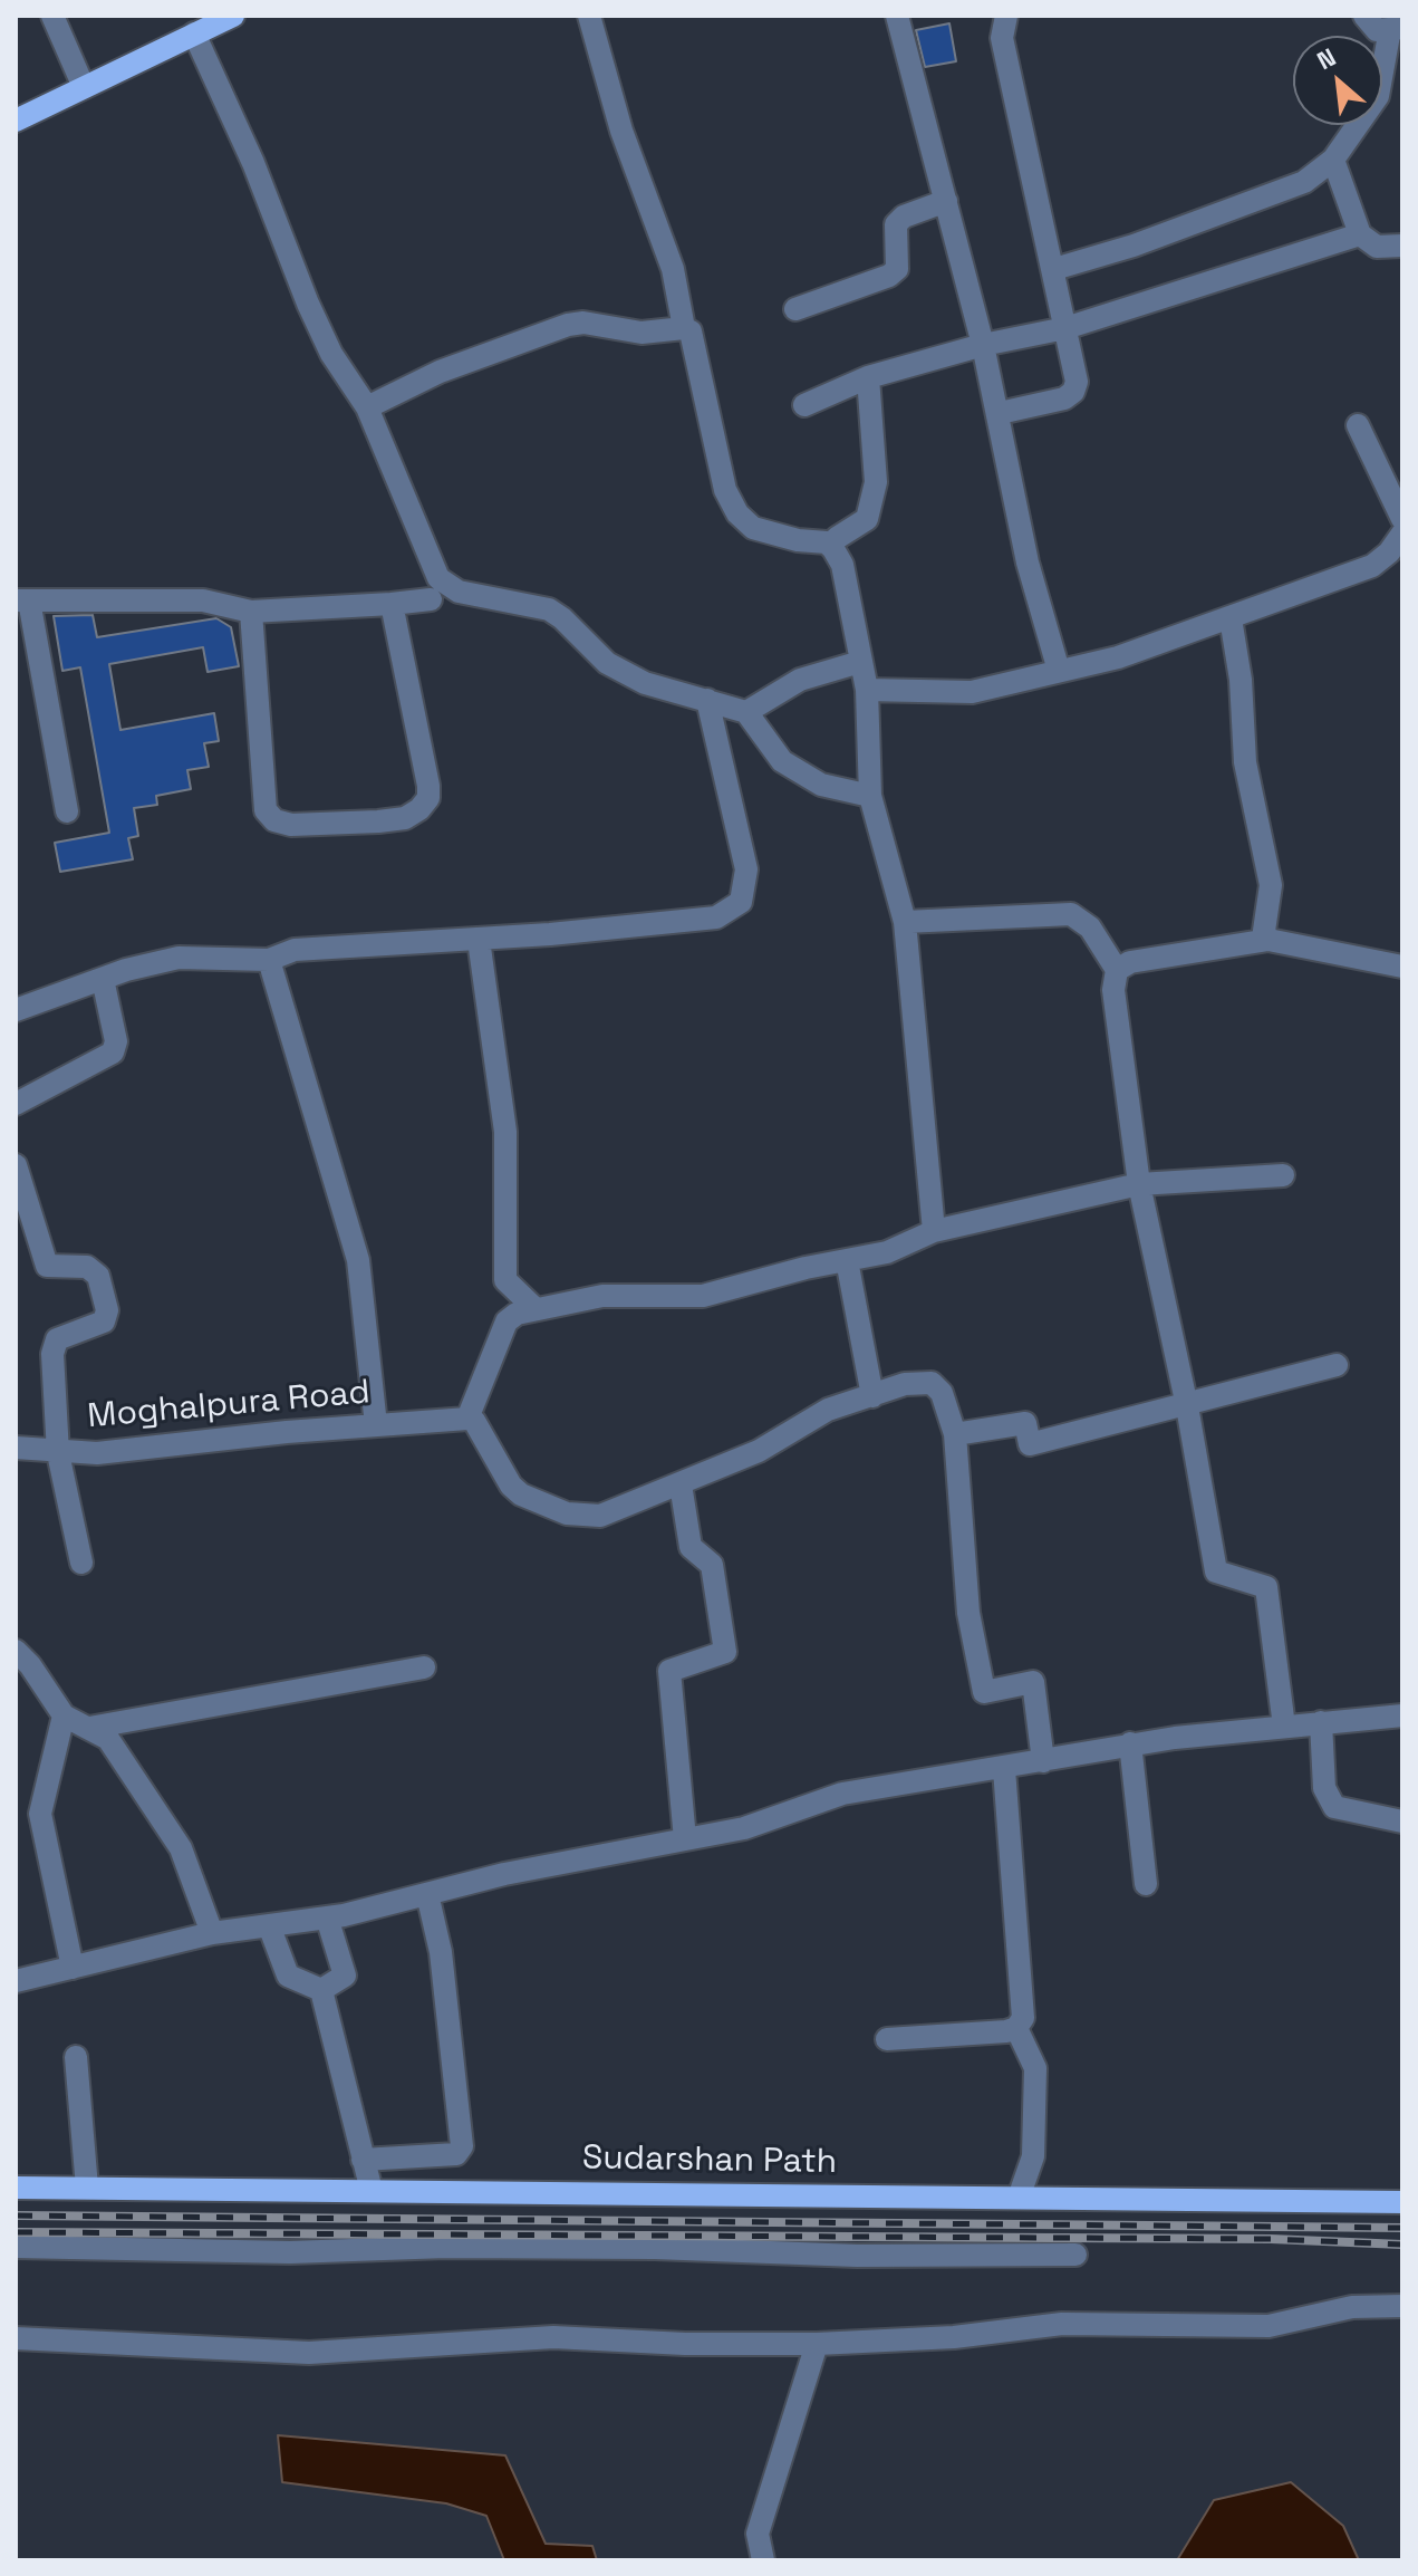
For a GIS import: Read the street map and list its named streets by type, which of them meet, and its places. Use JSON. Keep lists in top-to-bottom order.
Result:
{
  "streets": {
    "main road": ["Sudarshan Path"],
    "street": ["Moghalpura Road"]
  },
  "north": "top left"
}
